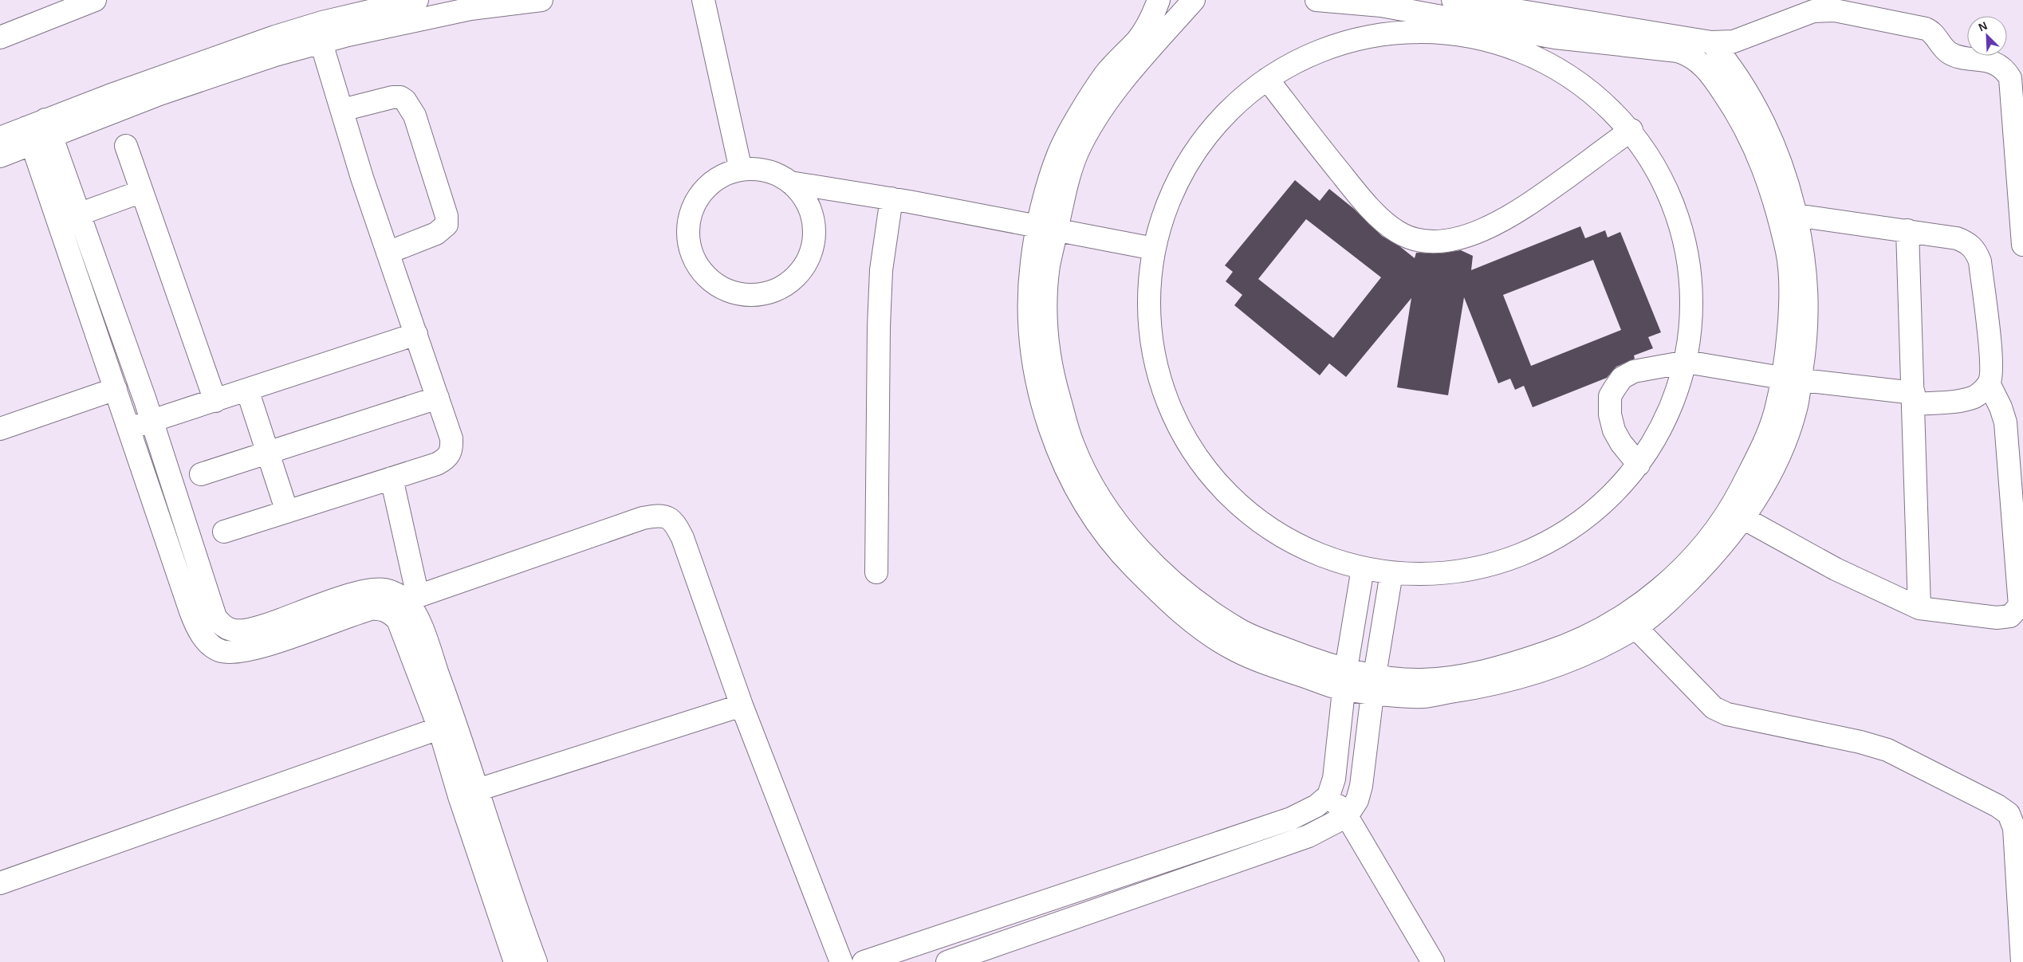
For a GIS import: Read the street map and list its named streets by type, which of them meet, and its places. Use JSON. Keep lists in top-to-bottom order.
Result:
{
  "north": "top left"
}
